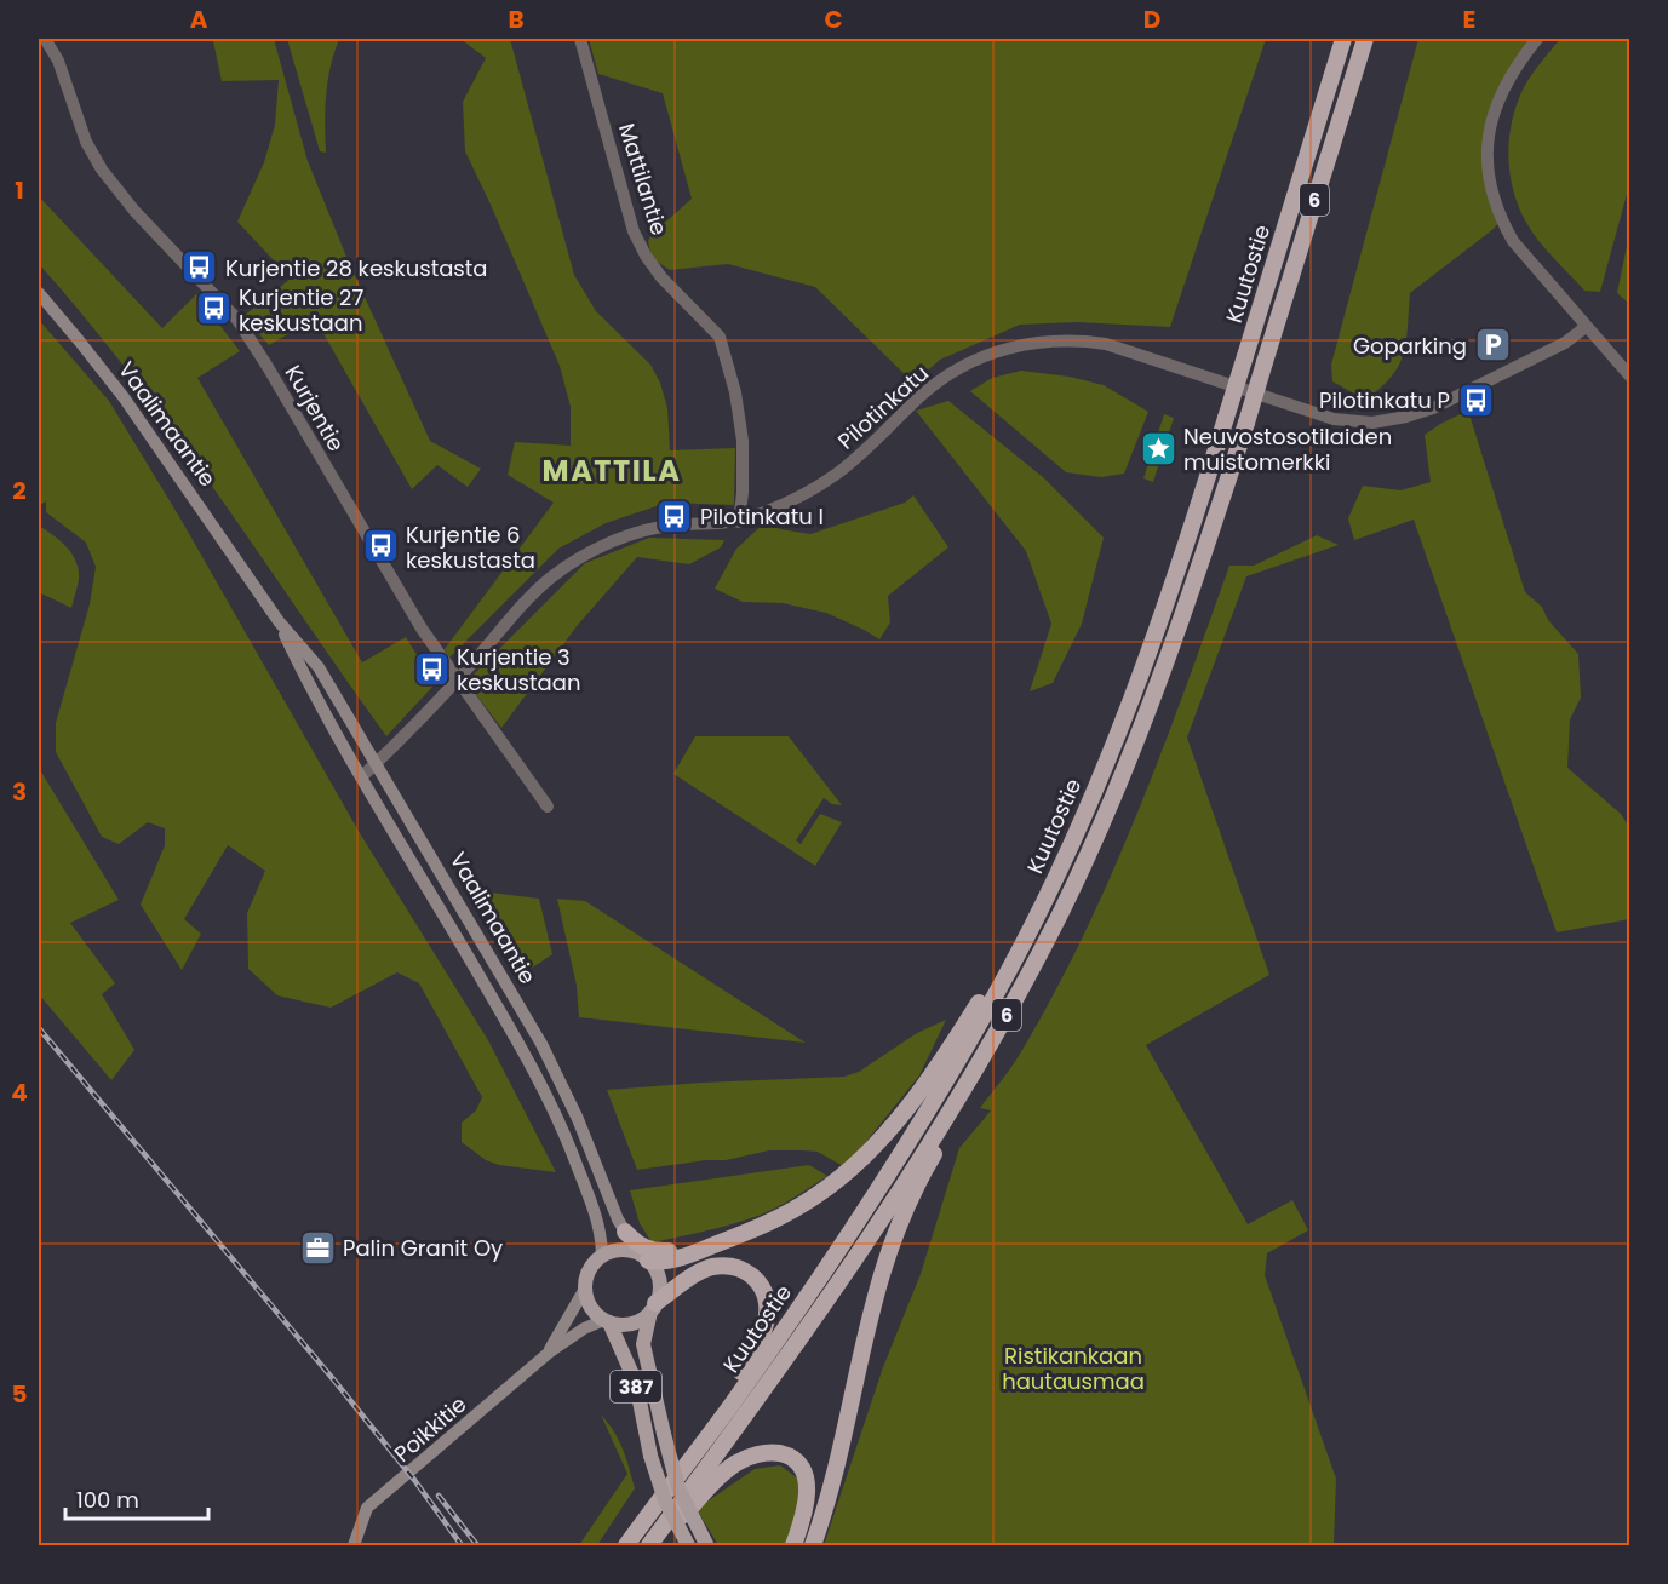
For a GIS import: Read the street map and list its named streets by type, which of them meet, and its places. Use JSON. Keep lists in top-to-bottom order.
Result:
{
  "streets": {
    "highway": ["6", "Kuutostie"],
    "main road": ["Vaalimaantie", "387", "Poikkitie"],
    "street": ["Mattilantie", "Pilotinkatu", "Kurjentie"]
  },
  "crossings": [
    ["Mattilantie", "Pilotinkatu"],
    ["Pilotinkatu", "Kurjentie"],
    ["Pilotinkatu", "Vaalimaantie"],
    ["Vaalimaantie", "387"],
    ["Vaalimaantie", "Poikkitie"],
    ["387", "Poikkitie"]
  ],
  "districts": ["MATTILA"],
  "parks": ["Ristikankaan hautausmaa"],
  "places": {
    "bus stop": [
      "Kurjentie 28 keskustasta",
      "Kurjentie 27 keskustaan",
      "Pilotinkatu P",
      "Pilotinkatu I",
      "Kurjentie 6 keskustasta",
      "Kurjentie 3 keskustaan"
    ],
    "parking": ["Goparking"],
    "place": ["Neuvostosotilaiden muistomerkki"],
    "office": ["Palin Granit Oy"]
  },
  "scale_bar": "100 m",
  "grid": {
    "columns": [
      "A",
      "B",
      "C",
      "D",
      "E"
    ],
    "rows": [
      "1",
      "2",
      "3",
      "4",
      "5"
    ]
  }
}
